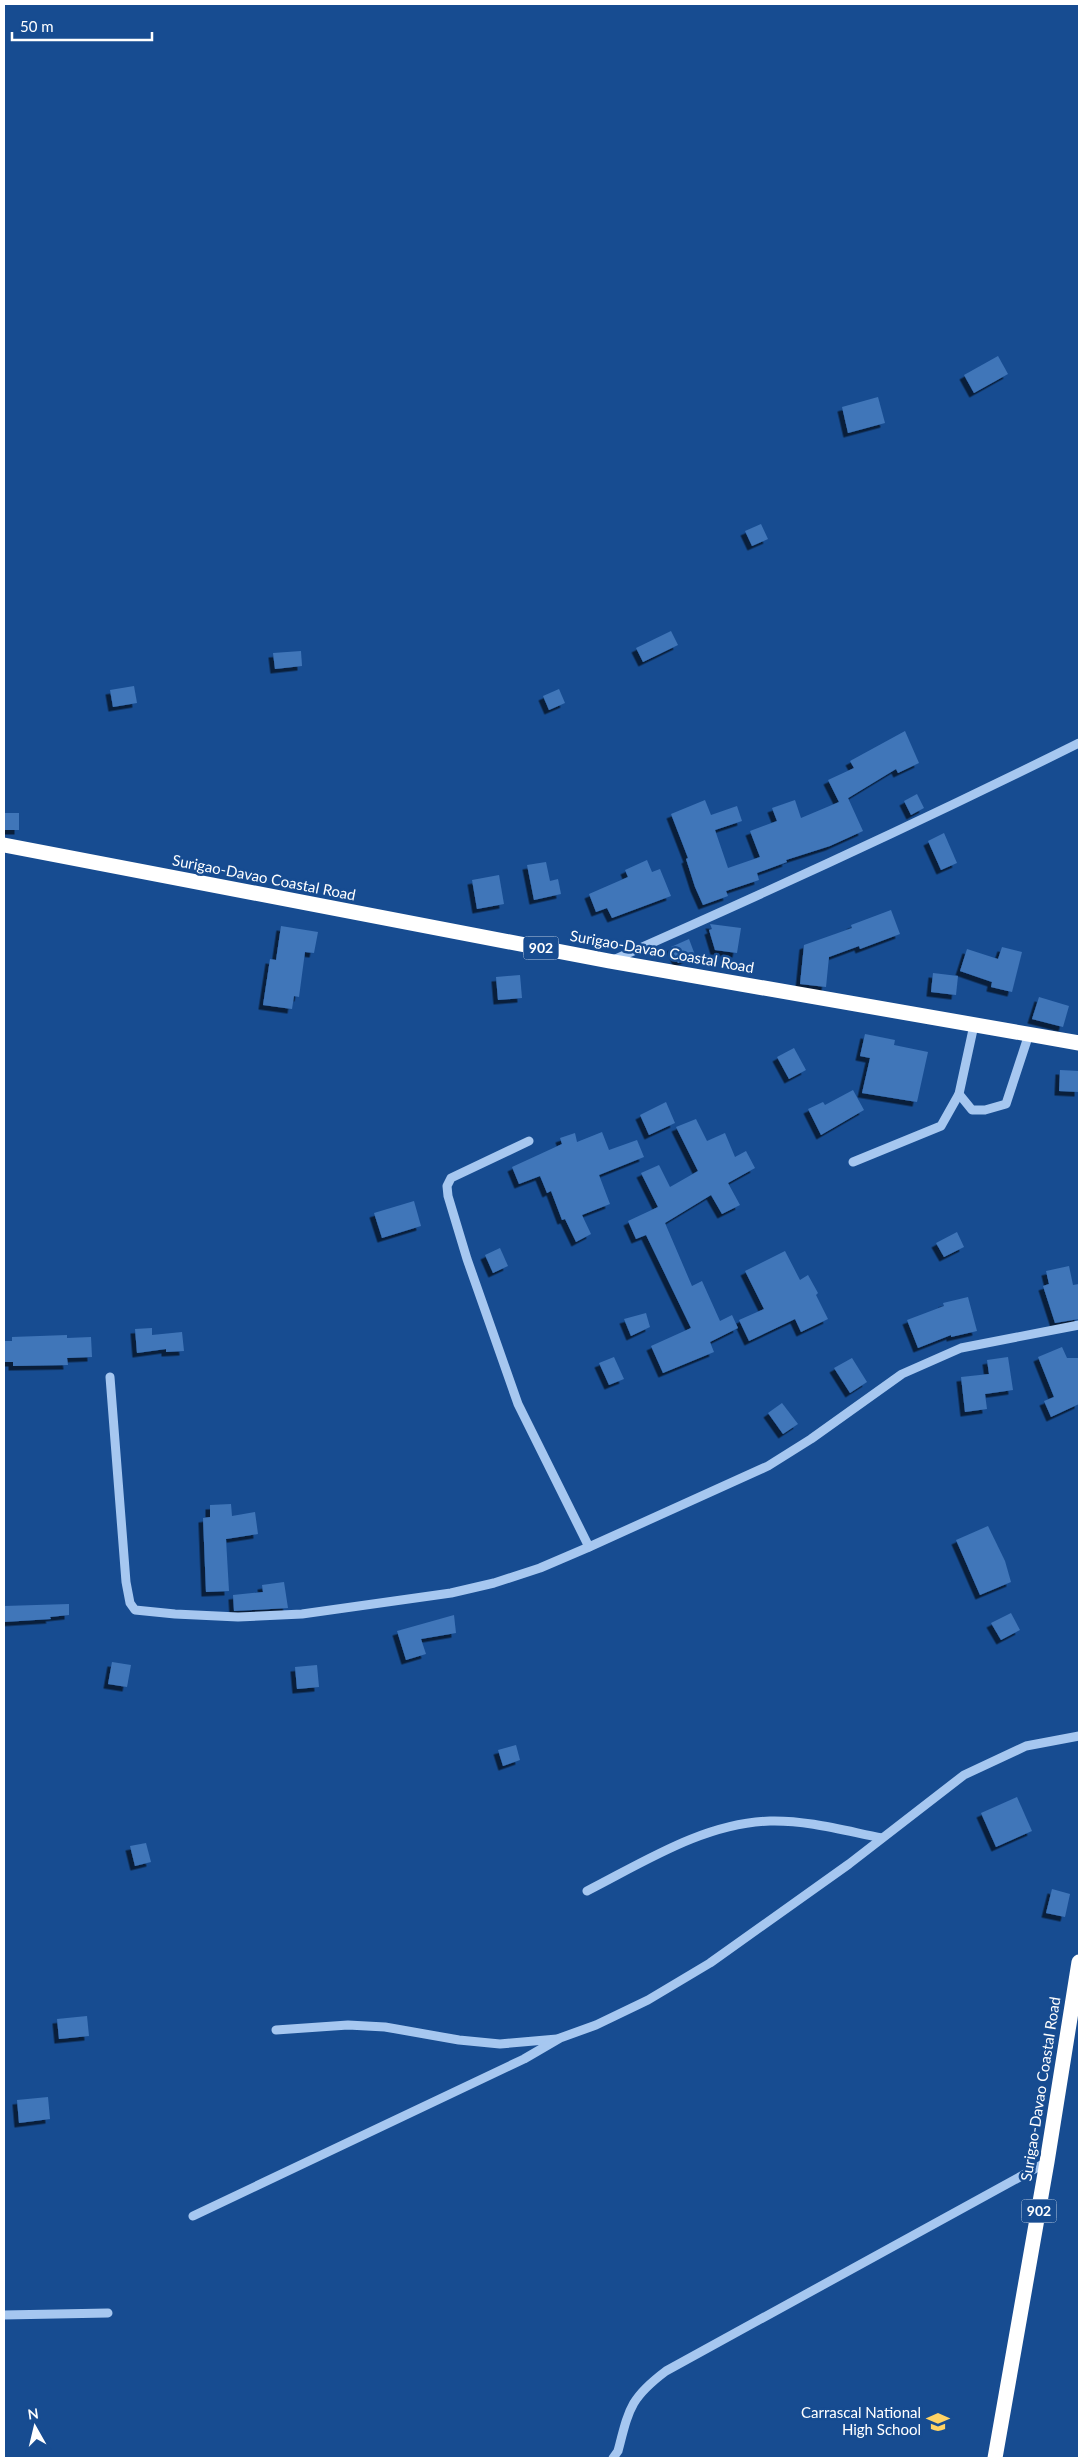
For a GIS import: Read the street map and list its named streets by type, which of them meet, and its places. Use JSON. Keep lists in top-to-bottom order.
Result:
{
  "streets": {
    "highway": ["Surigao-Davao Coastal Road", "902"]
  },
  "places": {
    "school or university": ["Carrascal National High School"]
  },
  "scale_bar": "50 m",
  "north": "top"
}
